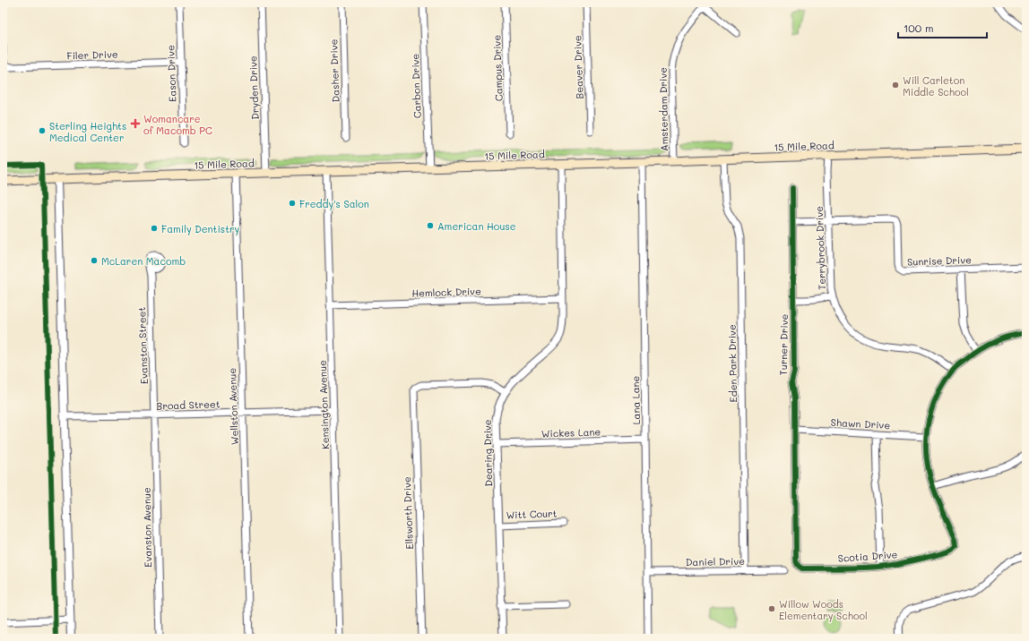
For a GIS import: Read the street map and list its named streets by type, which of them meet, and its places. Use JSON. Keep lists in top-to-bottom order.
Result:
{
  "streets": {
    "main road": ["15 Mile Road"],
    "street": [
      "Filer Drive",
      "Beaver Drive",
      "Campus Drive",
      "Dasher Drive",
      "Eason Drive",
      "Carbon Drive",
      "Dryden Drive",
      "Amsterdam Drive",
      "Terrybrook Drive",
      "Sunrise Drive",
      "Hemlock Drive",
      "Turner Drive",
      "Evanston Street",
      "Eden Park Drive",
      "Lana Lane",
      "Broad Street",
      "Kensington Avenue",
      "Wellston Avenue",
      "Shawn Drive",
      "Wickes Lane",
      "Dearing Drive",
      "Ellsworth Drive",
      "Witt Court",
      "Evanston Avenue",
      "Scotia Drive",
      "Daniel Drive"
    ]
  },
  "crossings": [
    ["Filer Drive", "Eason Drive"],
    ["Carbon Drive", "15 Mile Road"],
    ["Dryden Drive", "15 Mile Road"],
    ["Amsterdam Drive", "15 Mile Road"],
    ["15 Mile Road", "Terrybrook Drive"],
    ["15 Mile Road", "Eden Park Drive"],
    ["15 Mile Road", "Lana Lane"],
    ["15 Mile Road", "Kensington Avenue"],
    ["15 Mile Road", "Wellston Avenue"],
    ["15 Mile Road", "Dearing Drive"],
    ["Terrybrook Drive", "Sunrise Drive"],
    ["Sunrise Drive", "Turner Drive"],
    ["Hemlock Drive", "Kensington Avenue"],
    ["Hemlock Drive", "Dearing Drive"],
    ["Turner Drive", "Shawn Drive"],
    ["Turner Drive", "Scotia Drive"],
    ["Evanston Street", "Broad Street"],
    ["Evanston Street", "Evanston Avenue"],
    ["Eden Park Drive", "Daniel Drive"],
    ["Lana Lane", "Wickes Lane"],
    ["Lana Lane", "Daniel Drive"],
    ["Broad Street", "Kensington Avenue"],
    ["Broad Street", "Wellston Avenue"],
    ["Broad Street", "Evanston Avenue"],
    ["Wickes Lane", "Dearing Drive"],
    ["Dearing Drive", "Ellsworth Drive"],
    ["Dearing Drive", "Witt Court"]
  ],
  "places": {
    "other": [
      "Will Carleton Middle School",
      "Sterling Heights Medical Center",
      "Freddy's Salon",
      "American House",
      "Family Dentistry",
      "McLaren Macomb",
      "Willow Woods Elementary School"
    ],
    "health": ["Womancare of Macomb PC"]
  },
  "scale_bar": "100 m"
}
